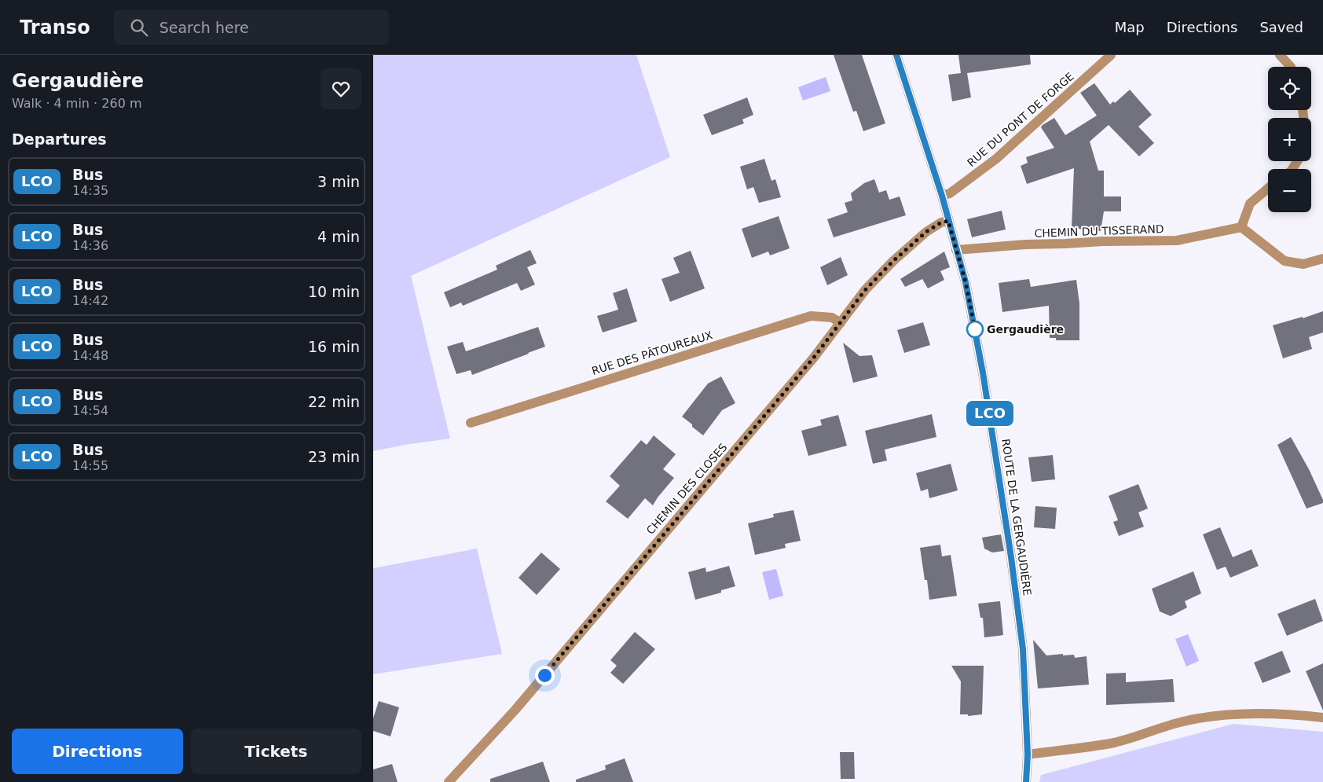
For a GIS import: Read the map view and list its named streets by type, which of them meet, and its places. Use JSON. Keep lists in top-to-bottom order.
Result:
{
  "streets": {
    "street": [
      "RUE DU PONT DE FORGE",
      "CHEMIN DU TISSERAND",
      "RUE DES PÂTOUREAUX",
      "CHEMIN DES CLOSES",
      "ROUTE DE LA GERGAUDIÈRE"
    ]
  },
  "crossings": [
    ["RUE DU PONT DE FORGE", "ROUTE DE LA GERGAUDIÈRE"],
    ["CHEMIN DU TISSERAND", "ROUTE DE LA GERGAUDIÈRE"],
    ["RUE DES PÂTOUREAUX", "CHEMIN DES CLOSES"],
    ["CHEMIN DES CLOSES", "ROUTE DE LA GERGAUDIÈRE"]
  ],
  "places": ["Gergaudière"],
  "lines": ["bus line LCO"],
  "page": {
    "header": "Transo",
    "search": "Search here",
    "nav": ["Map", "Directions", "Saved"],
    "heading": [
      ["Gergaudière", "Walk · 4 min · 260 m"],
      "Departures"
    ],
    "on_map": "LCO",
    "map_buttons": ["+", "−"],
    "list": [
      {
        "mark": "LCO",
        "name": "Bus",
        "note": "14:35",
        "value": "3 min"
      },
      {
        "mark": "LCO",
        "name": "Bus",
        "note": "14:36",
        "value": "4 min"
      },
      {
        "mark": "LCO",
        "name": "Bus",
        "note": "14:42",
        "value": "10 min"
      },
      {
        "mark": "LCO",
        "name": "Bus",
        "note": "14:48",
        "value": "16 min"
      },
      {
        "mark": "LCO",
        "name": "Bus",
        "note": "14:54",
        "value": "22 min"
      },
      {
        "mark": "LCO",
        "name": "Bus",
        "note": "14:55",
        "value": "23 min"
      }
    ],
    "buttons": ["Directions", "Tickets"]
  }
}
